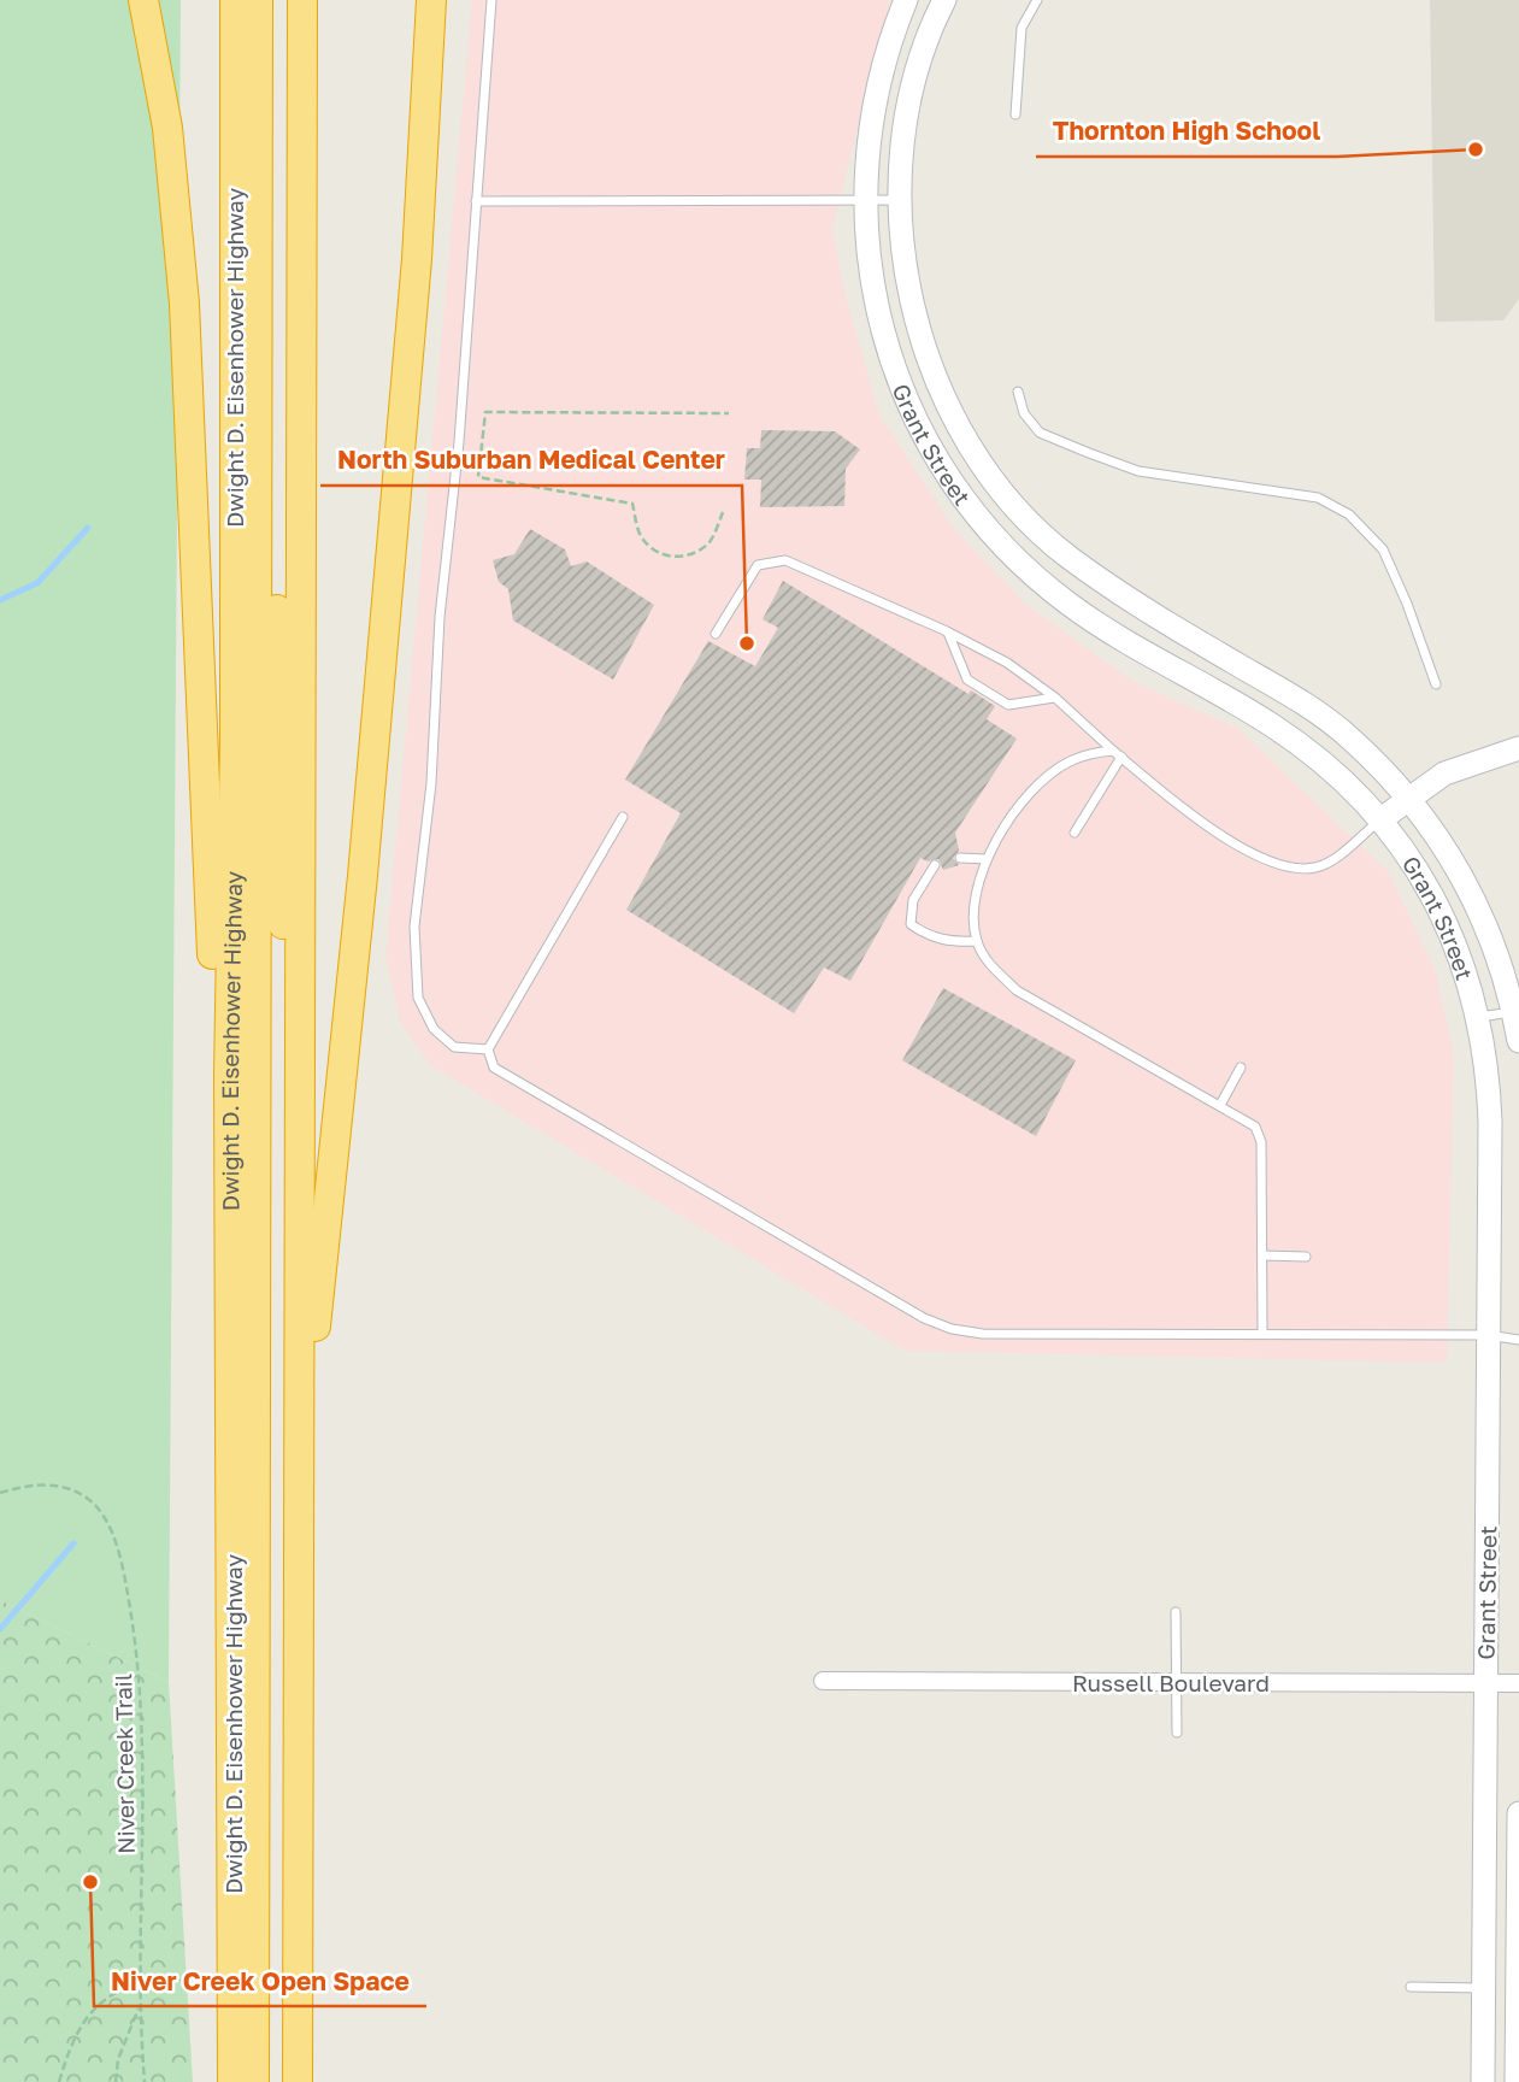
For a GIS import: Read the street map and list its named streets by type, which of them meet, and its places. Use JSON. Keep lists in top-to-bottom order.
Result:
{
  "streets": {
    "highway": ["Dwight D. Eisenhower Highway"],
    "street": ["Grant Street", "Russell Boulevard"],
    "path": ["Niver Creek Trail"]
  },
  "crossings": [
    ["Grant Street", "Russell Boulevard"]
  ],
  "places": ["Thornton High School", "North Suburban Medical Center", "Niver Creek Open Space"]
}
